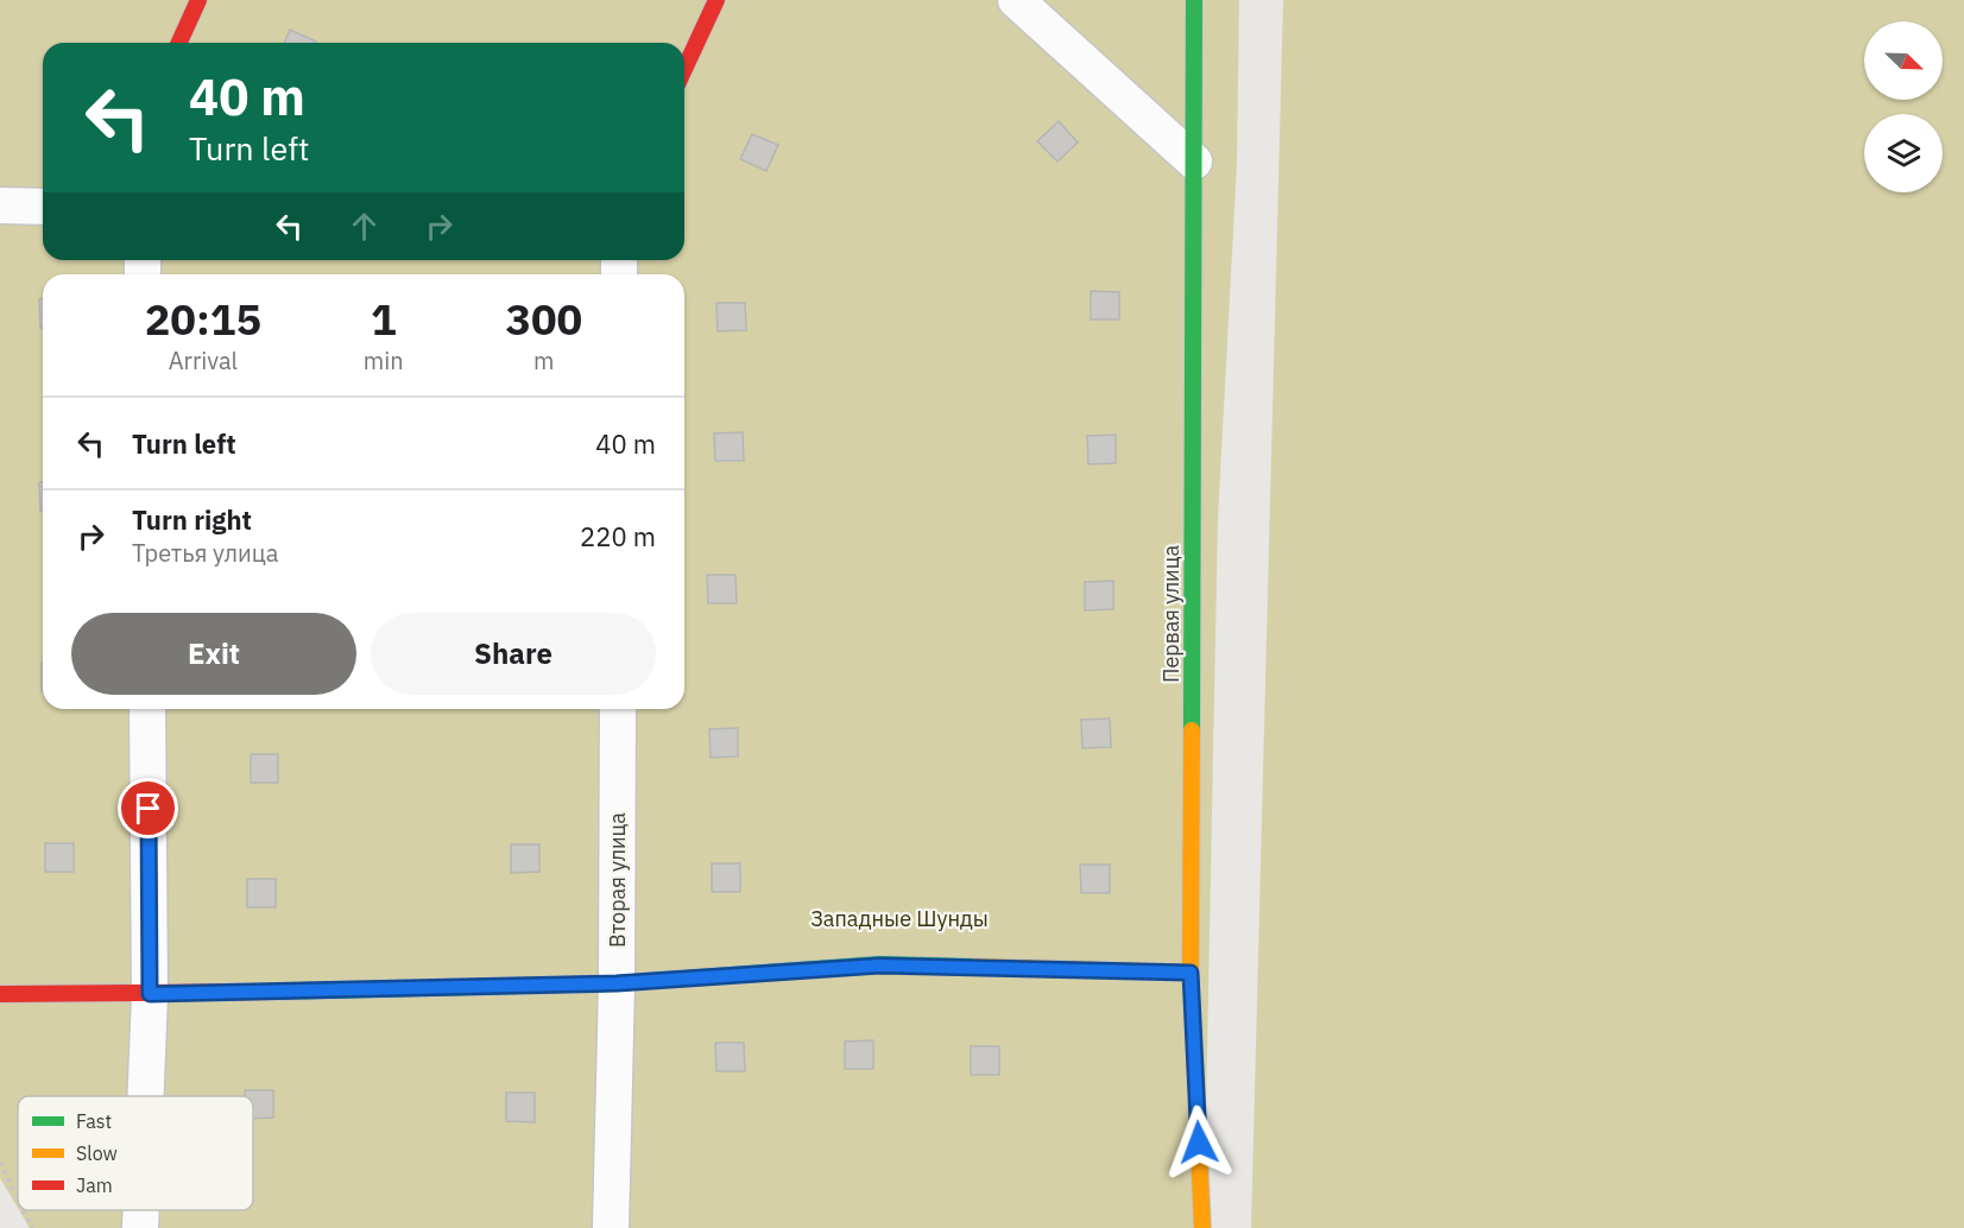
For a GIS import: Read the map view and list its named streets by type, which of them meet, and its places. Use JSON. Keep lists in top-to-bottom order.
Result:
{
  "streets": {
    "street": ["Первая улица", "Вторая улица"]
  },
  "parks": ["Западные Шунды"],
  "legend": ["Fast", "Slow", "Jam"],
  "north": "bottom right",
  "page": {
    "turn": ["40 m", "Turn left"],
    "eta": [
      "20:15",
      "Arrival",
      "1",
      "min",
      "300",
      "m"
    ],
    "list": [
      {
        "name": "Turn left",
        "value": "40 m"
      },
      {
        "name": "Turn right",
        "note": "Третья улица",
        "value": "220 m"
      }
    ],
    "buttons": ["Exit", "Share"]
  }
}
